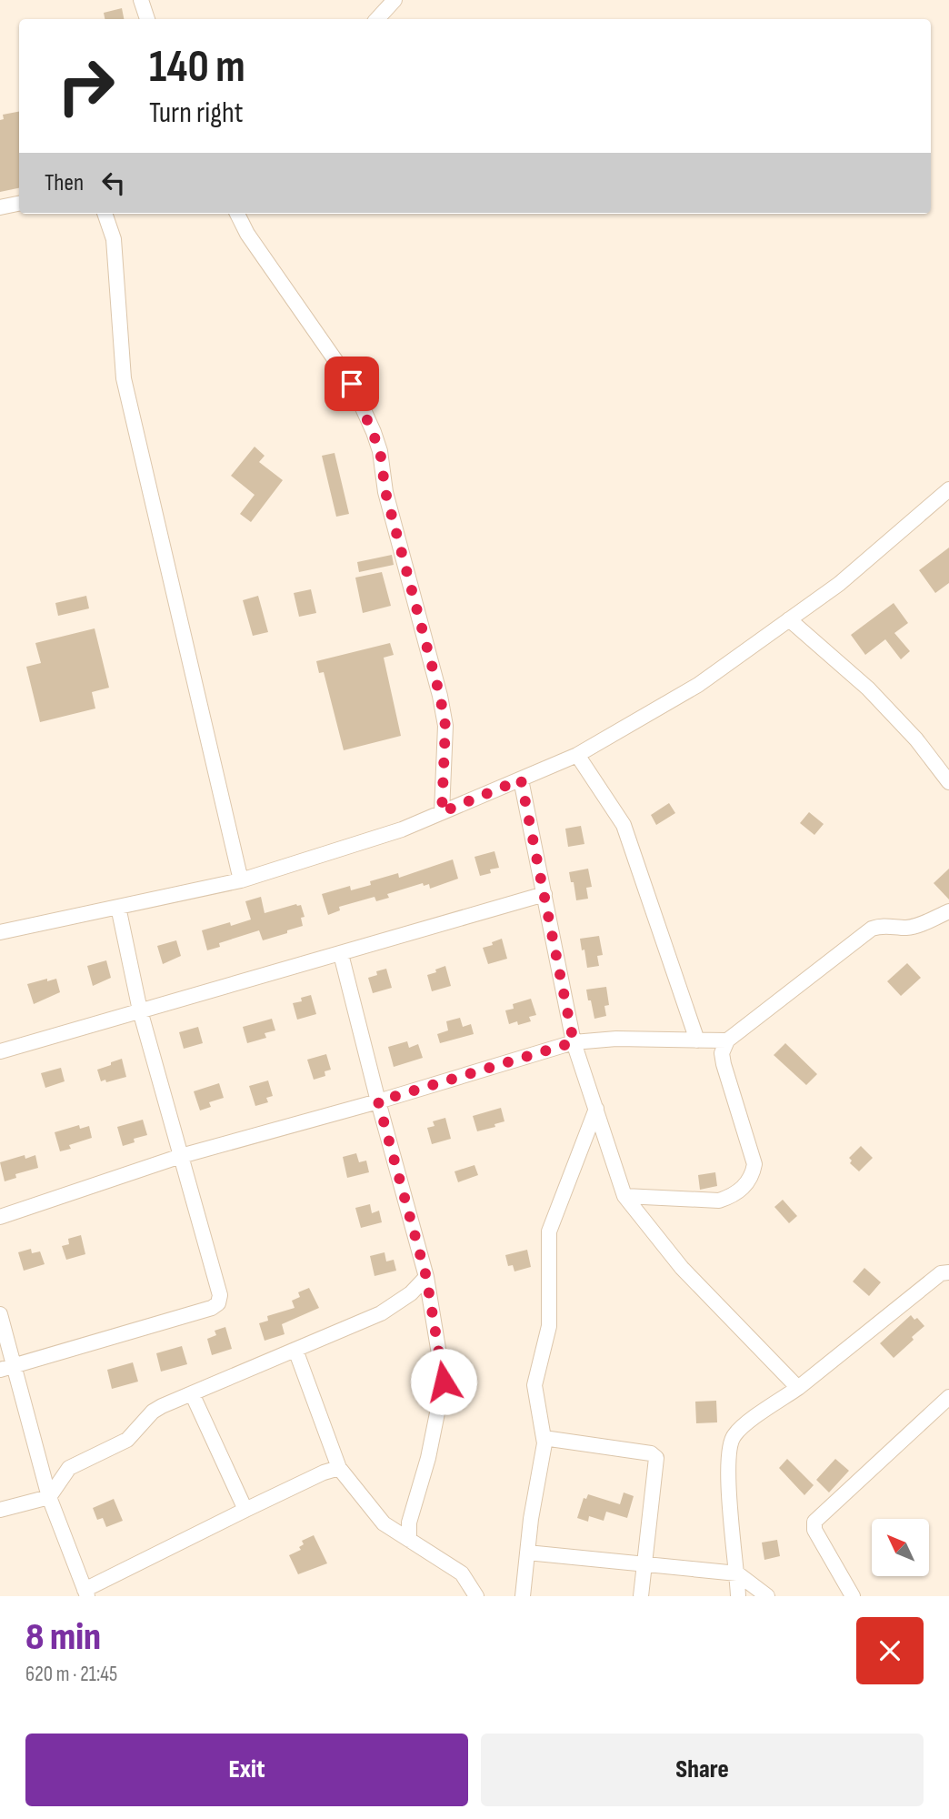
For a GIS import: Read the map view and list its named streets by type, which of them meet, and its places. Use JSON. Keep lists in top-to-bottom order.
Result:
{
  "north": "top left",
  "page": {
    "turn": ["140 m", "Turn right"],
    "then": "Then",
    "heading": ["8 min", "620 m · 21:45"],
    "buttons": ["Exit", "Share"]
  }
}
